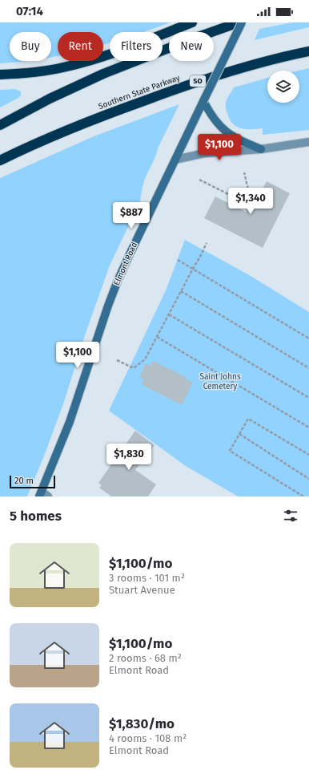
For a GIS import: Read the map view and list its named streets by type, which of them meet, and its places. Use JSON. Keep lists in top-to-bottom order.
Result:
{
  "streets": {
    "highway": ["SO", "Southern State Parkway"],
    "main road": ["Elmont Road"]
  },
  "parks": ["Saint Johns Cemetery"],
  "scale_bar": "20 m",
  "page": {
    "status": "07:14",
    "chip": [
      "Buy",
      "Rent",
      "Filters",
      "New"
    ],
    "price": [
      "$1,100",
      "$1,340",
      "$887",
      "$1,100",
      "$1,830"
    ],
    "scale": "20 m",
    "heading": "5 homes",
    "list": [
      {
        "name": "$1,100/mo",
        "note": "3 rooms · 101 m² · Stuart Avenue"
      },
      {
        "name": "$1,100/mo",
        "note": "2 rooms · 68 m² · Elmont Road"
      },
      {
        "name": "$1,830/mo",
        "note": "4 rooms · 108 m² · Elmont Road"
      }
    ]
  }
}
